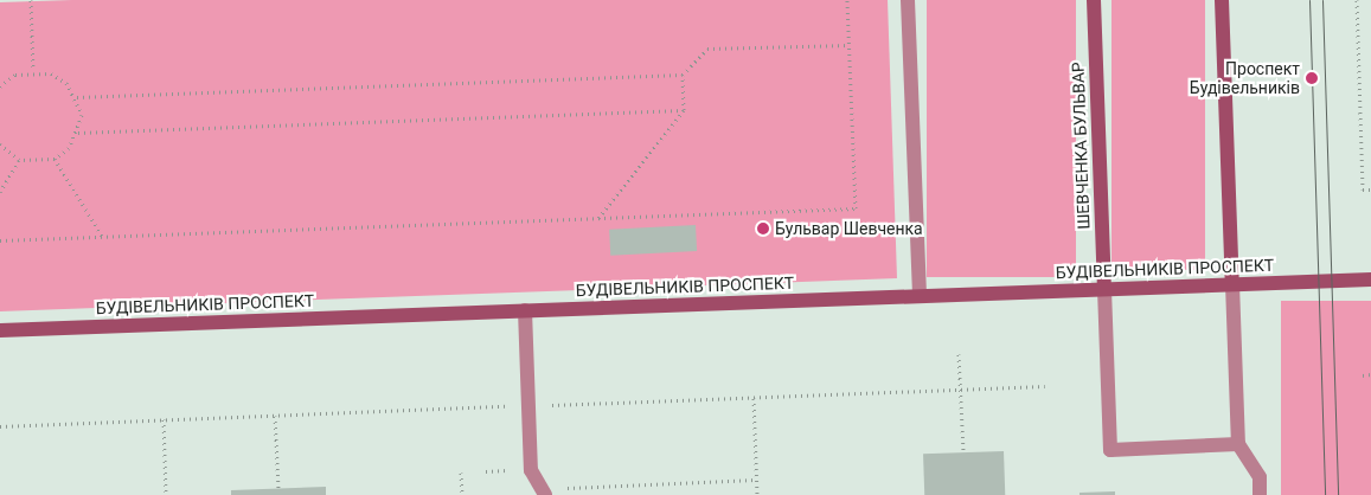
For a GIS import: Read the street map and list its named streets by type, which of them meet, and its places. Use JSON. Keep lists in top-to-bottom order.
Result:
{
  "streets": {
    "main road": ["ШЕВЧЕНКА БУЛЬВАР", "БУДІВЕЛЬНИКІВ ПРОСПЕКТ"]
  },
  "crossings": [
    ["ШЕВЧЕНКА БУЛЬВАР", "БУДІВЕЛЬНИКІВ ПРОСПЕКТ"]
  ],
  "places": ["Проспект Будівельників", "Бульвар Шевченка"]
}
